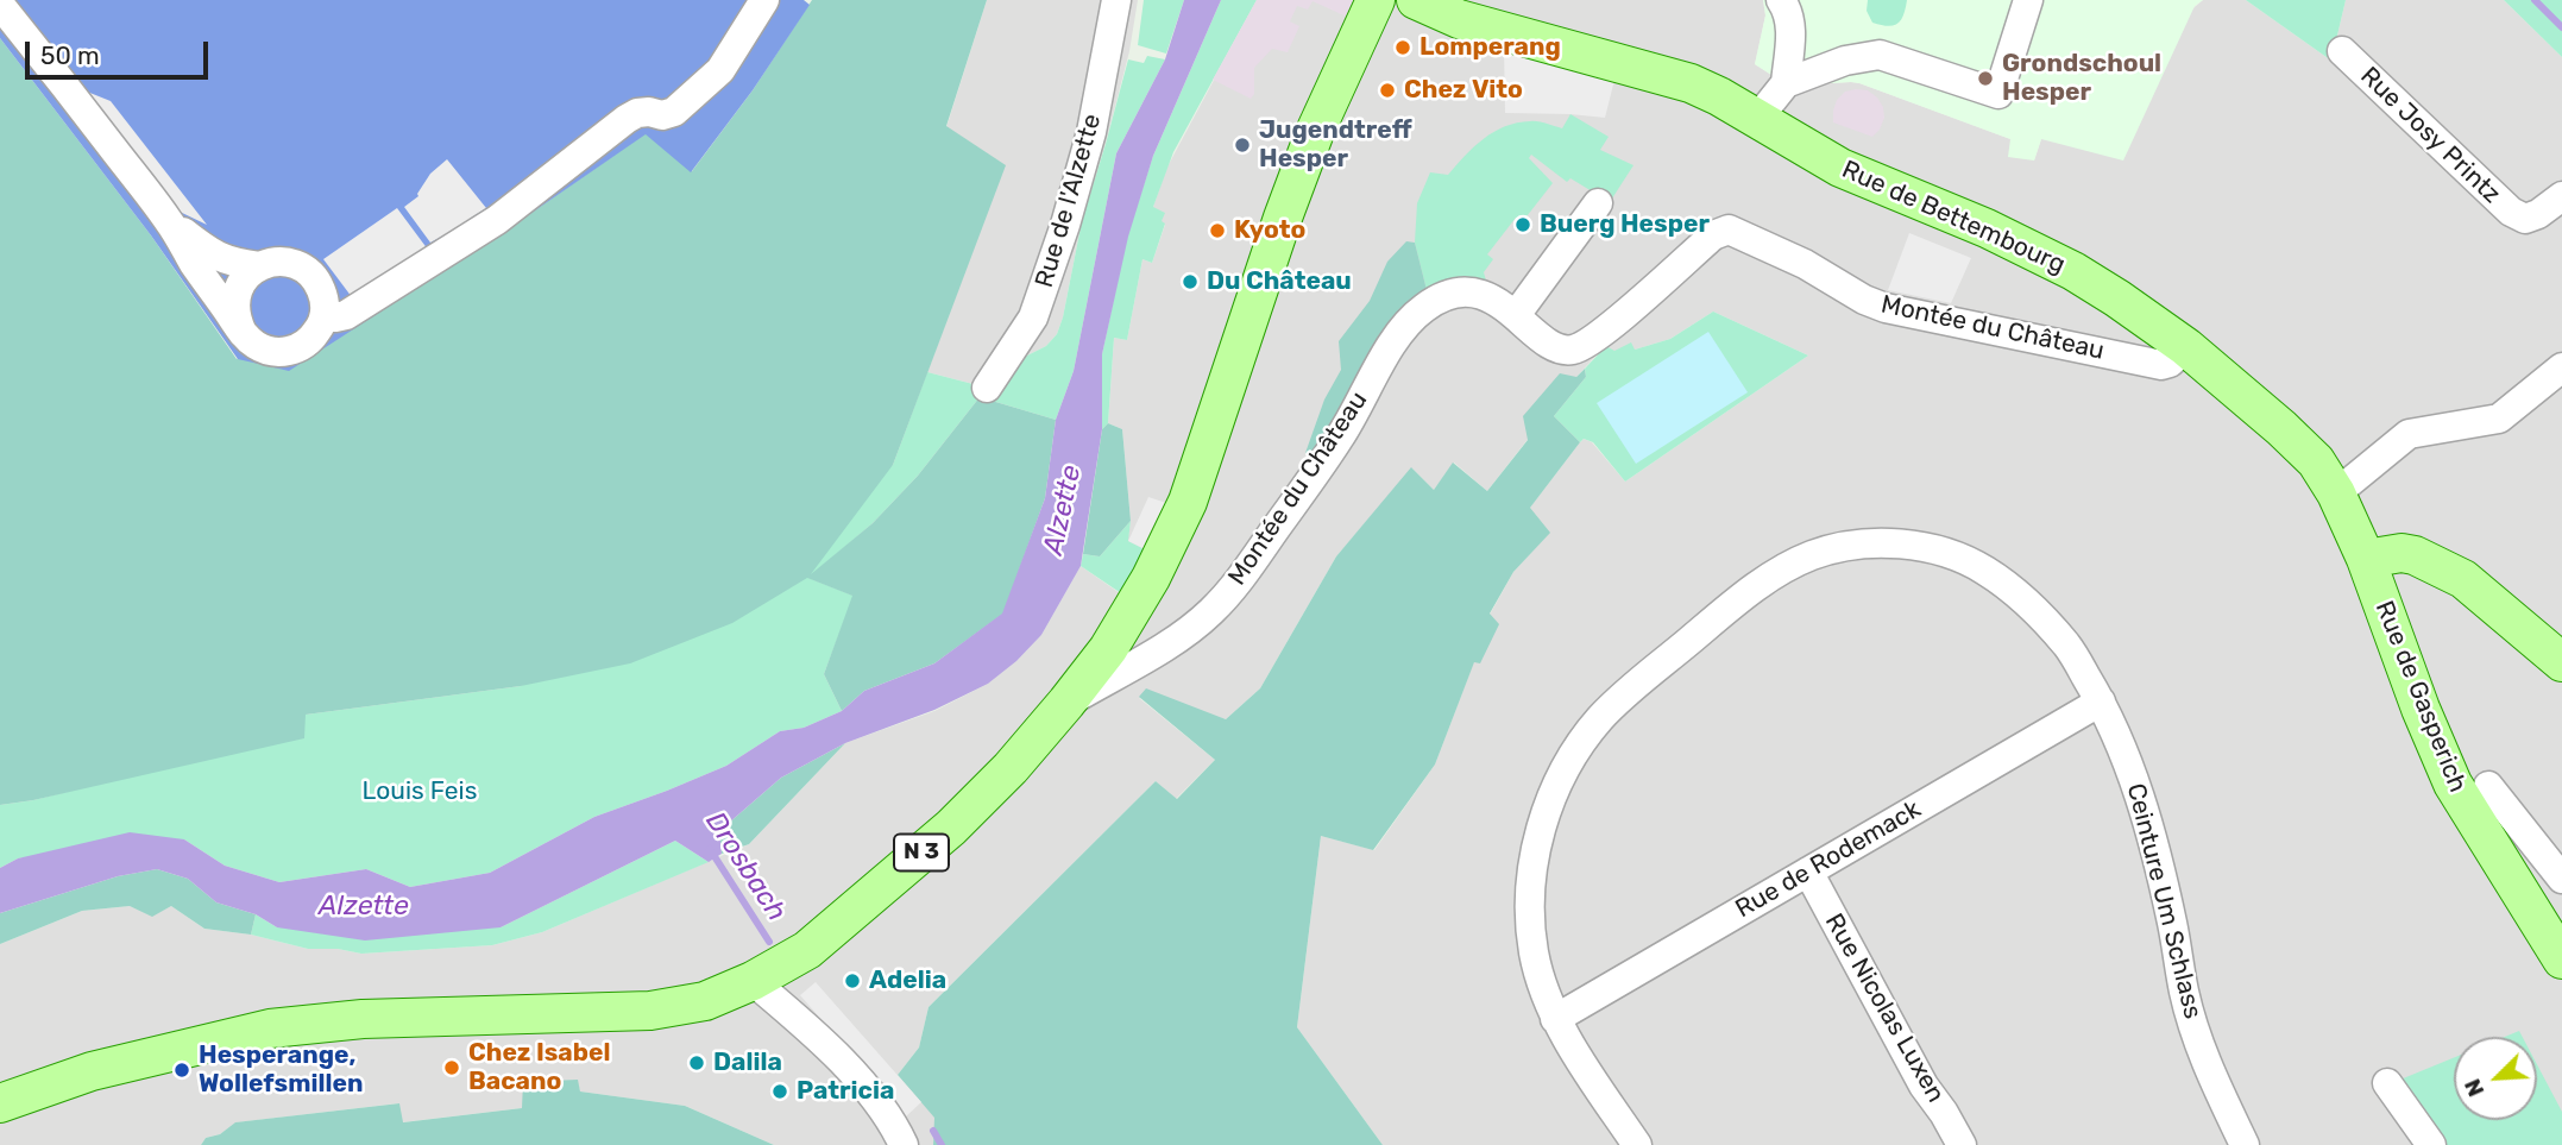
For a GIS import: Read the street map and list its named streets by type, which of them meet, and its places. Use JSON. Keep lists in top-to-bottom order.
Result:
{
  "streets": {
    "main road": ["Rue de Bettembourg", "Rue de Gasperich", "N 3"],
    "street": [
      "Rue Josy Printz",
      "Rue de l'Alzette",
      "Montée du Château",
      "Rue de Rodemack",
      "Ceinture Um Schlass",
      "Rue Nicolas Luxen"
    ]
  },
  "crossings": [
    ["Rue de Bettembourg", "Montée du Château"],
    ["Rue de Bettembourg", "Rue de Gasperich"],
    ["Montée du Château", "N 3"],
    ["Rue de Rodemack", "Ceinture Um Schlass"],
    ["Rue de Rodemack", "Rue Nicolas Luxen"]
  ],
  "water": ["Alzette", "Drosbach"],
  "parks": ["Louis Feis"],
  "places": [
    "Lomperang",
    "Grondschoul Hesper",
    "Chez Vito",
    "Jugendtreff Hesper",
    "Buerg Hesper",
    "Kyoto",
    "Du Château",
    "Adelia",
    "Dalila",
    "Chez Isabel Bacano",
    "Hesperange, Wollefsmillen",
    "Patricia"
  ],
  "scale_bar": "50 m",
  "north": "bottom left"
}
